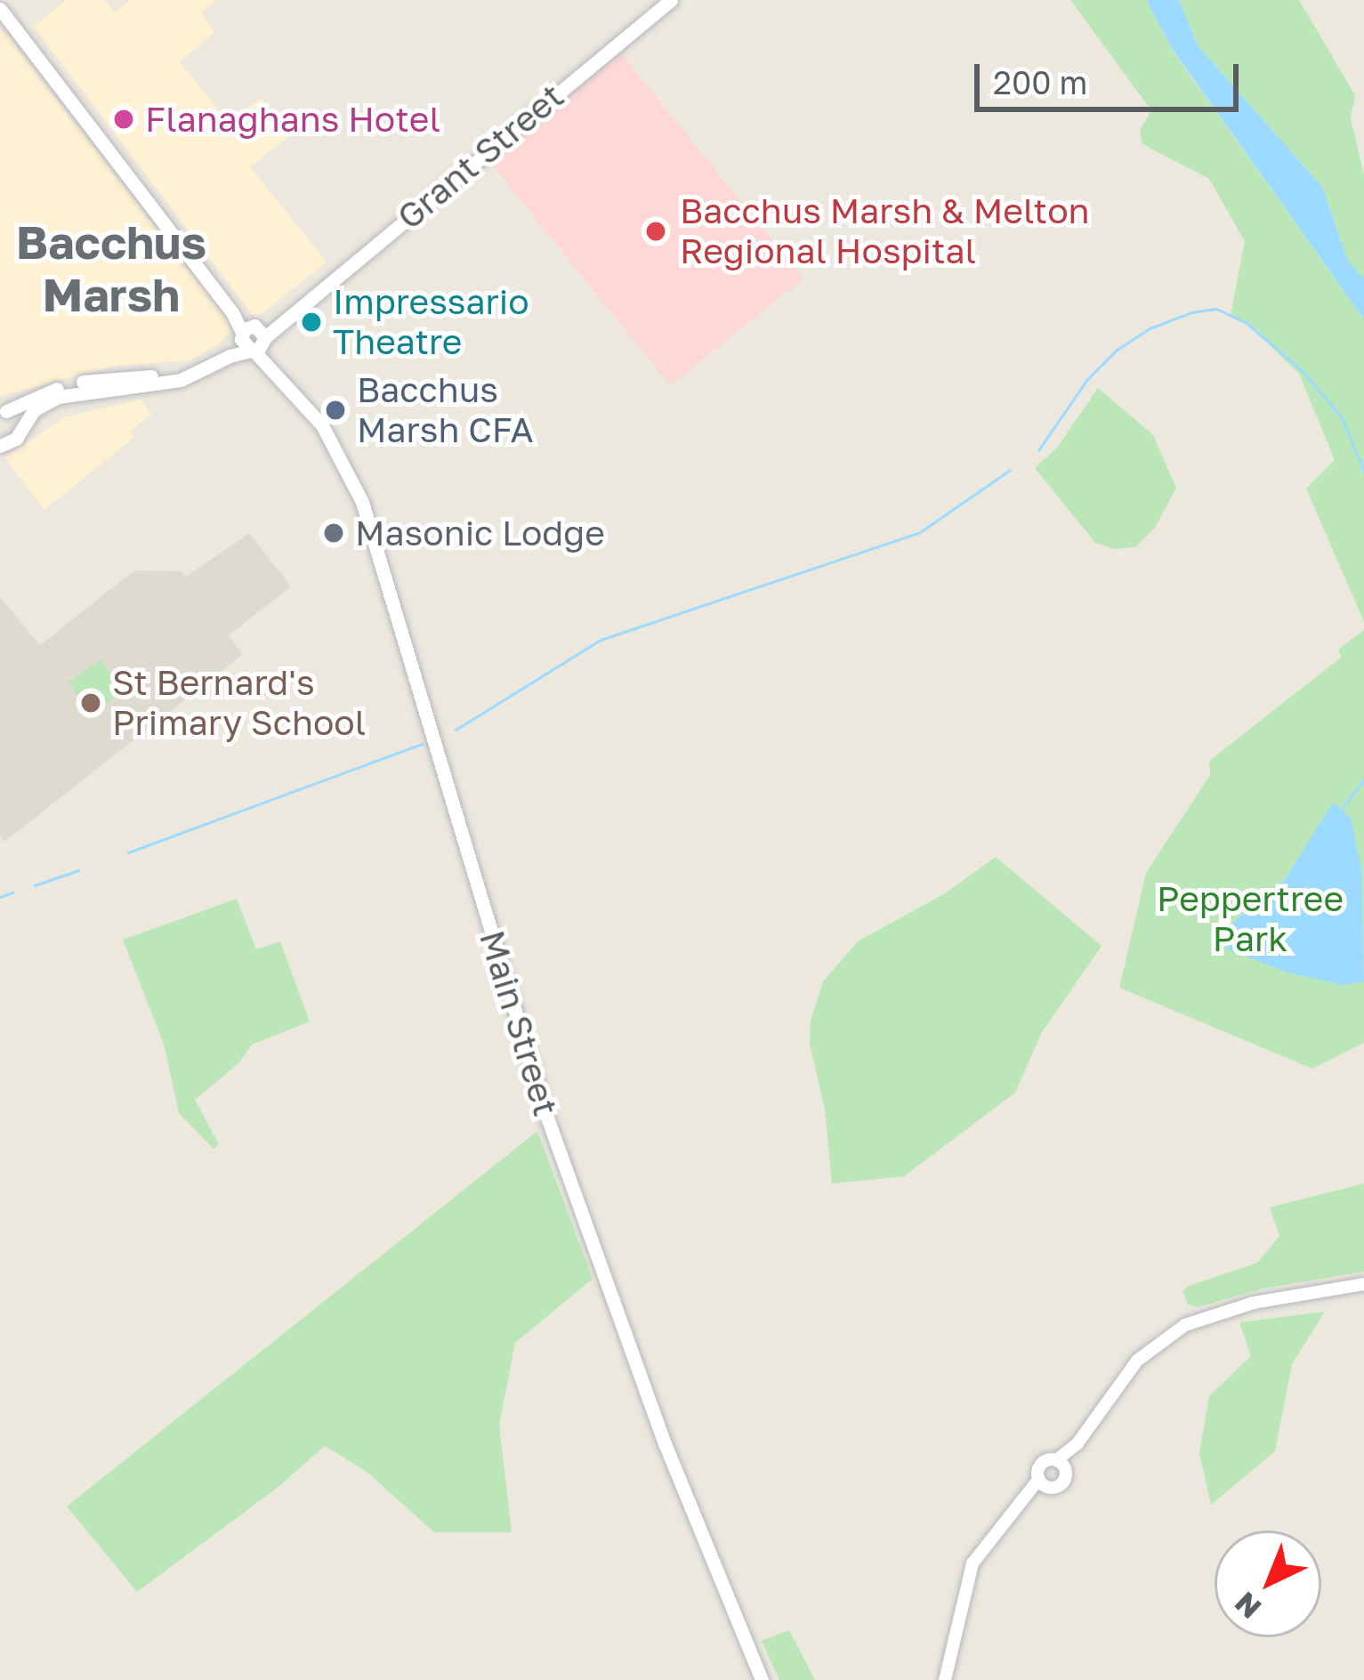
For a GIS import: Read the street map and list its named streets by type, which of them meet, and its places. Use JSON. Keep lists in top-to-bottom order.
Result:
{
  "streets": {
    "main road": ["Grant Street", "Main Street"]
  },
  "crossings": [
    ["Grant Street", "Main Street"]
  ],
  "districts": ["Bacchus Marsh"],
  "parks": ["Peppertree Park"],
  "places": [
    "Flanaghans Hotel",
    "Bacchus Marsh & Melton Regional Hospital",
    "Impressario Theatre",
    "Bacchus Marsh CFA",
    "Masonic Lodge",
    "St Bernard's Primary School"
  ],
  "scale_bar": "200 m",
  "north": "bottom left"
}
